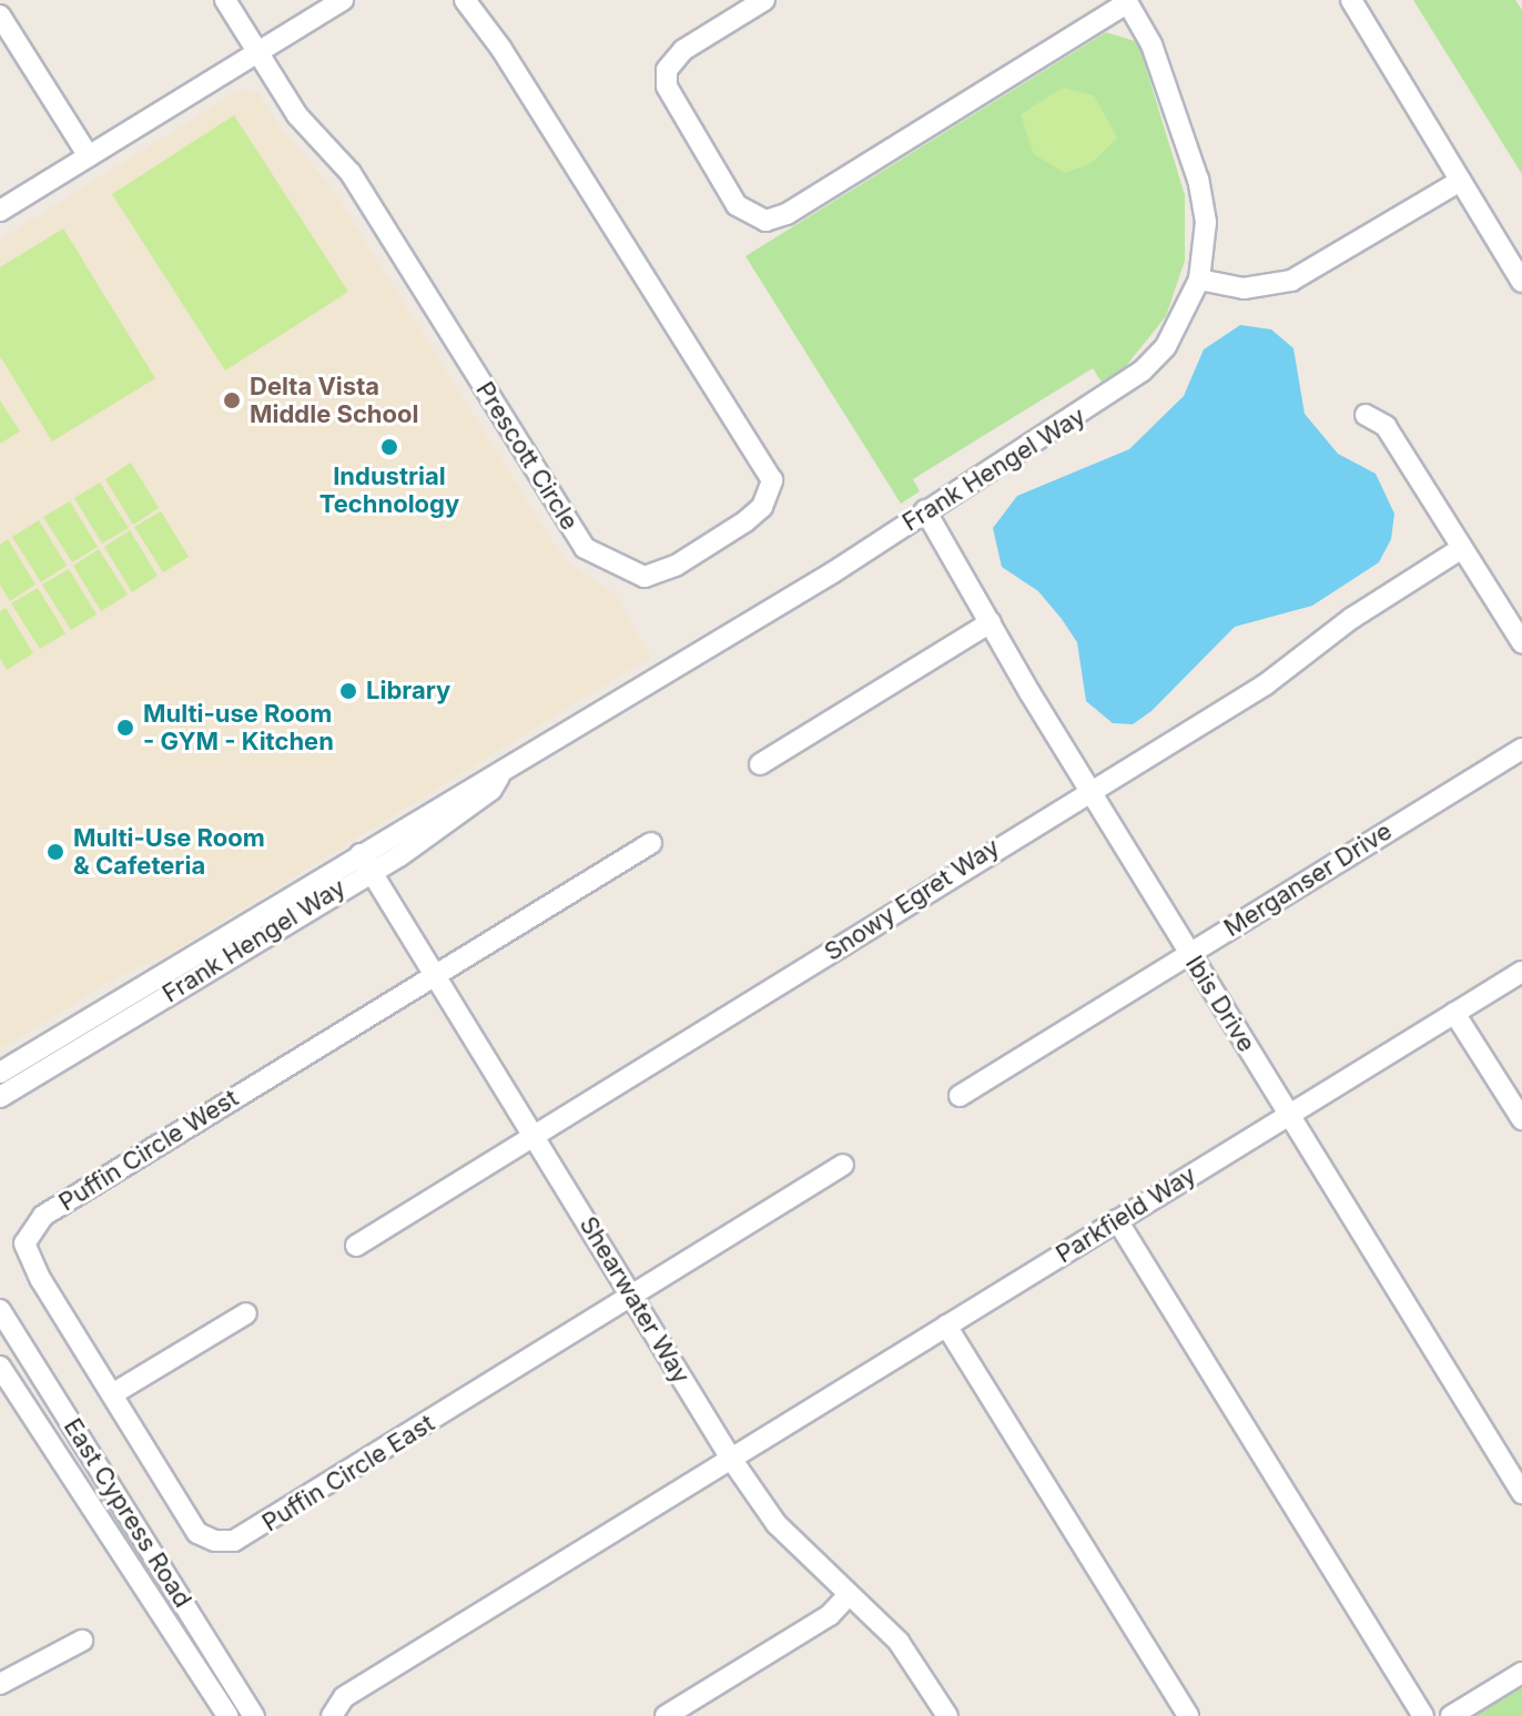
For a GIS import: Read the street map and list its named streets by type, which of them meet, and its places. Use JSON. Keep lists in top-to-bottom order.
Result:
{
  "streets": {
    "street": [
      "Prescott Circle",
      "Frank Hengel Way",
      "Merganser Drive",
      "Snowy Egret Way",
      "Ibis Drive",
      "Puffin Circle West",
      "Parkfield Way",
      "Shearwater Way",
      "Puffin Circle East",
      "East Cypress Road"
    ]
  },
  "crossings": [
    ["Frank Hengel Way", "Ibis Drive"],
    ["Frank Hengel Way", "Shearwater Way"],
    ["Merganser Drive", "Ibis Drive"],
    ["Snowy Egret Way", "Ibis Drive"],
    ["Snowy Egret Way", "Shearwater Way"],
    ["Ibis Drive", "Parkfield Way"],
    ["Puffin Circle West", "Shearwater Way"],
    ["Puffin Circle West", "Puffin Circle East"],
    ["Parkfield Way", "Shearwater Way"],
    ["Shearwater Way", "Puffin Circle East"]
  ],
  "places": [
    "Delta Vista Middle School",
    "Industrial Technology",
    "Library",
    "Multi-use Room - GYM - Kitchen",
    "Multi-Use Room & Cafeteria"
  ]
}
